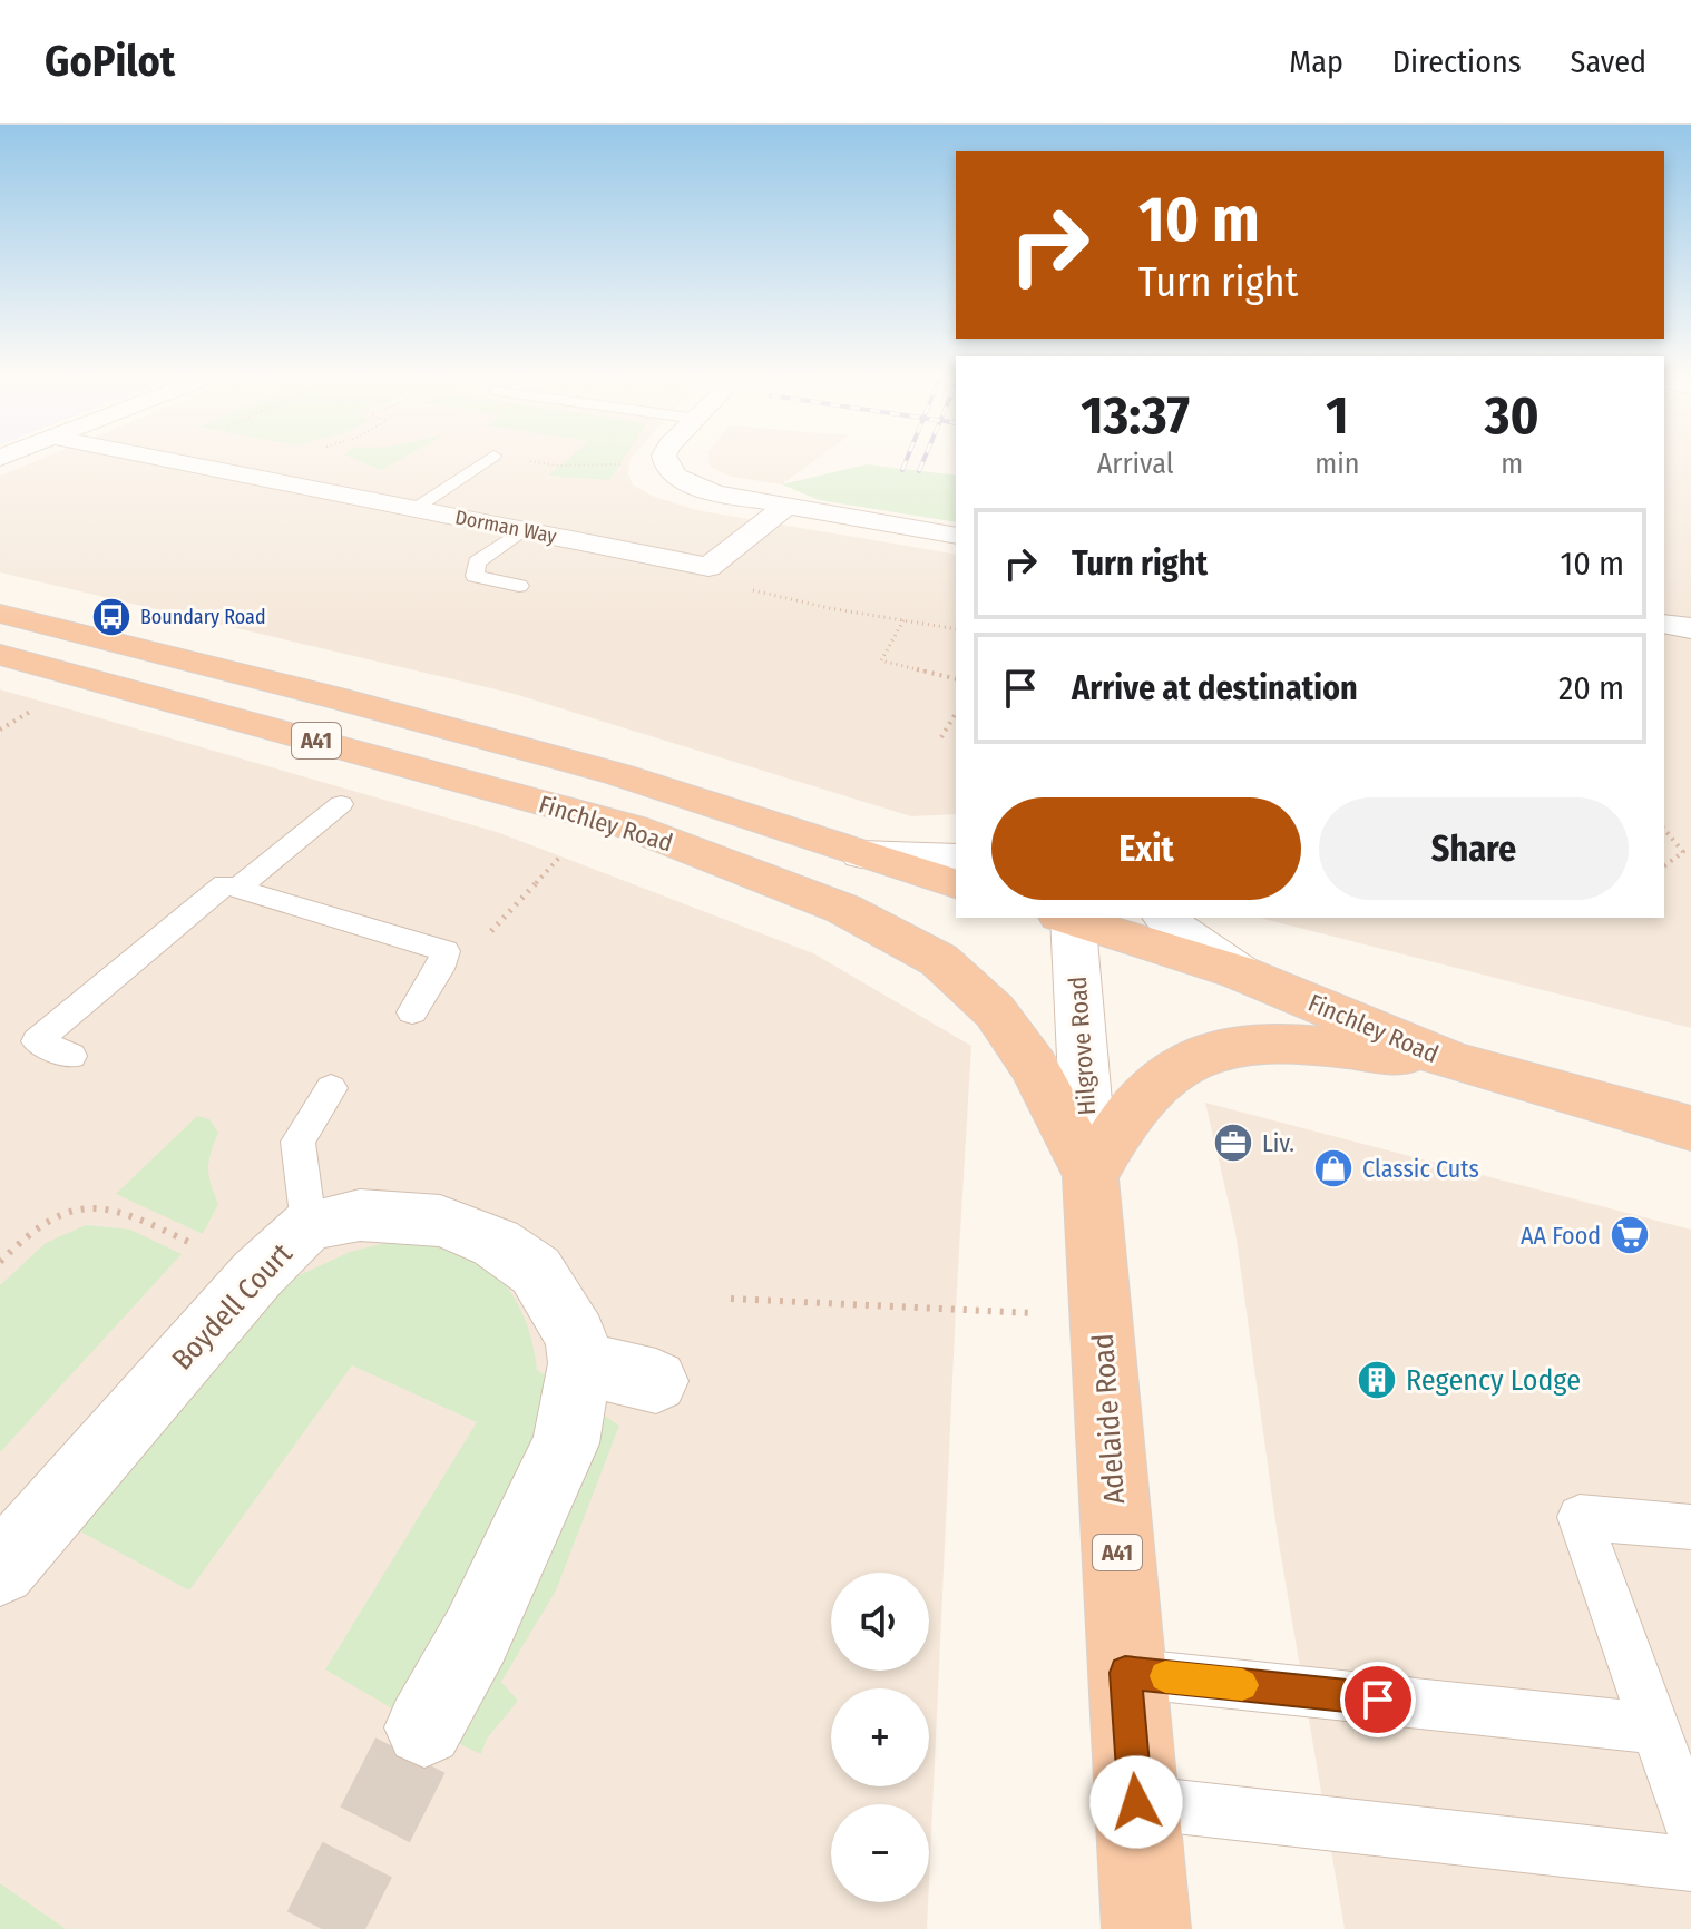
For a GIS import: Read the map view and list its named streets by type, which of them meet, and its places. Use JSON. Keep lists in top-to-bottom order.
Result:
{
  "streets": {
    "highway": ["A41", "Finchley Road", "Adelaide Road"],
    "street": ["Dorman Way", "Hilgrove Road", "Boydell Court"]
  },
  "crossings": [
    ["Finchley Road", "Hilgrove Road"],
    ["Finchley Road", "Adelaide Road"],
    ["Hilgrove Road", "Adelaide Road"]
  ],
  "places": {
    "bus stop": ["Boundary Road"],
    "office": ["Liv."],
    "shop": ["Classic Cuts"],
    "supermarket": ["AA Food"],
    "building": ["Regency Lodge"]
  },
  "page": {
    "header": "GoPilot",
    "nav": ["Map", "Directions", "Saved"],
    "turn": ["10 m", "Turn right"],
    "eta": [
      "13:37",
      "Arrival",
      "1",
      "min",
      "30",
      "m"
    ],
    "list": [
      {
        "name": "Turn right",
        "value": "10 m"
      },
      {
        "name": "Arrive at destination",
        "value": "20 m"
      }
    ],
    "buttons": ["Exit", "Share"],
    "map_buttons": ["+", "−"]
  }
}
